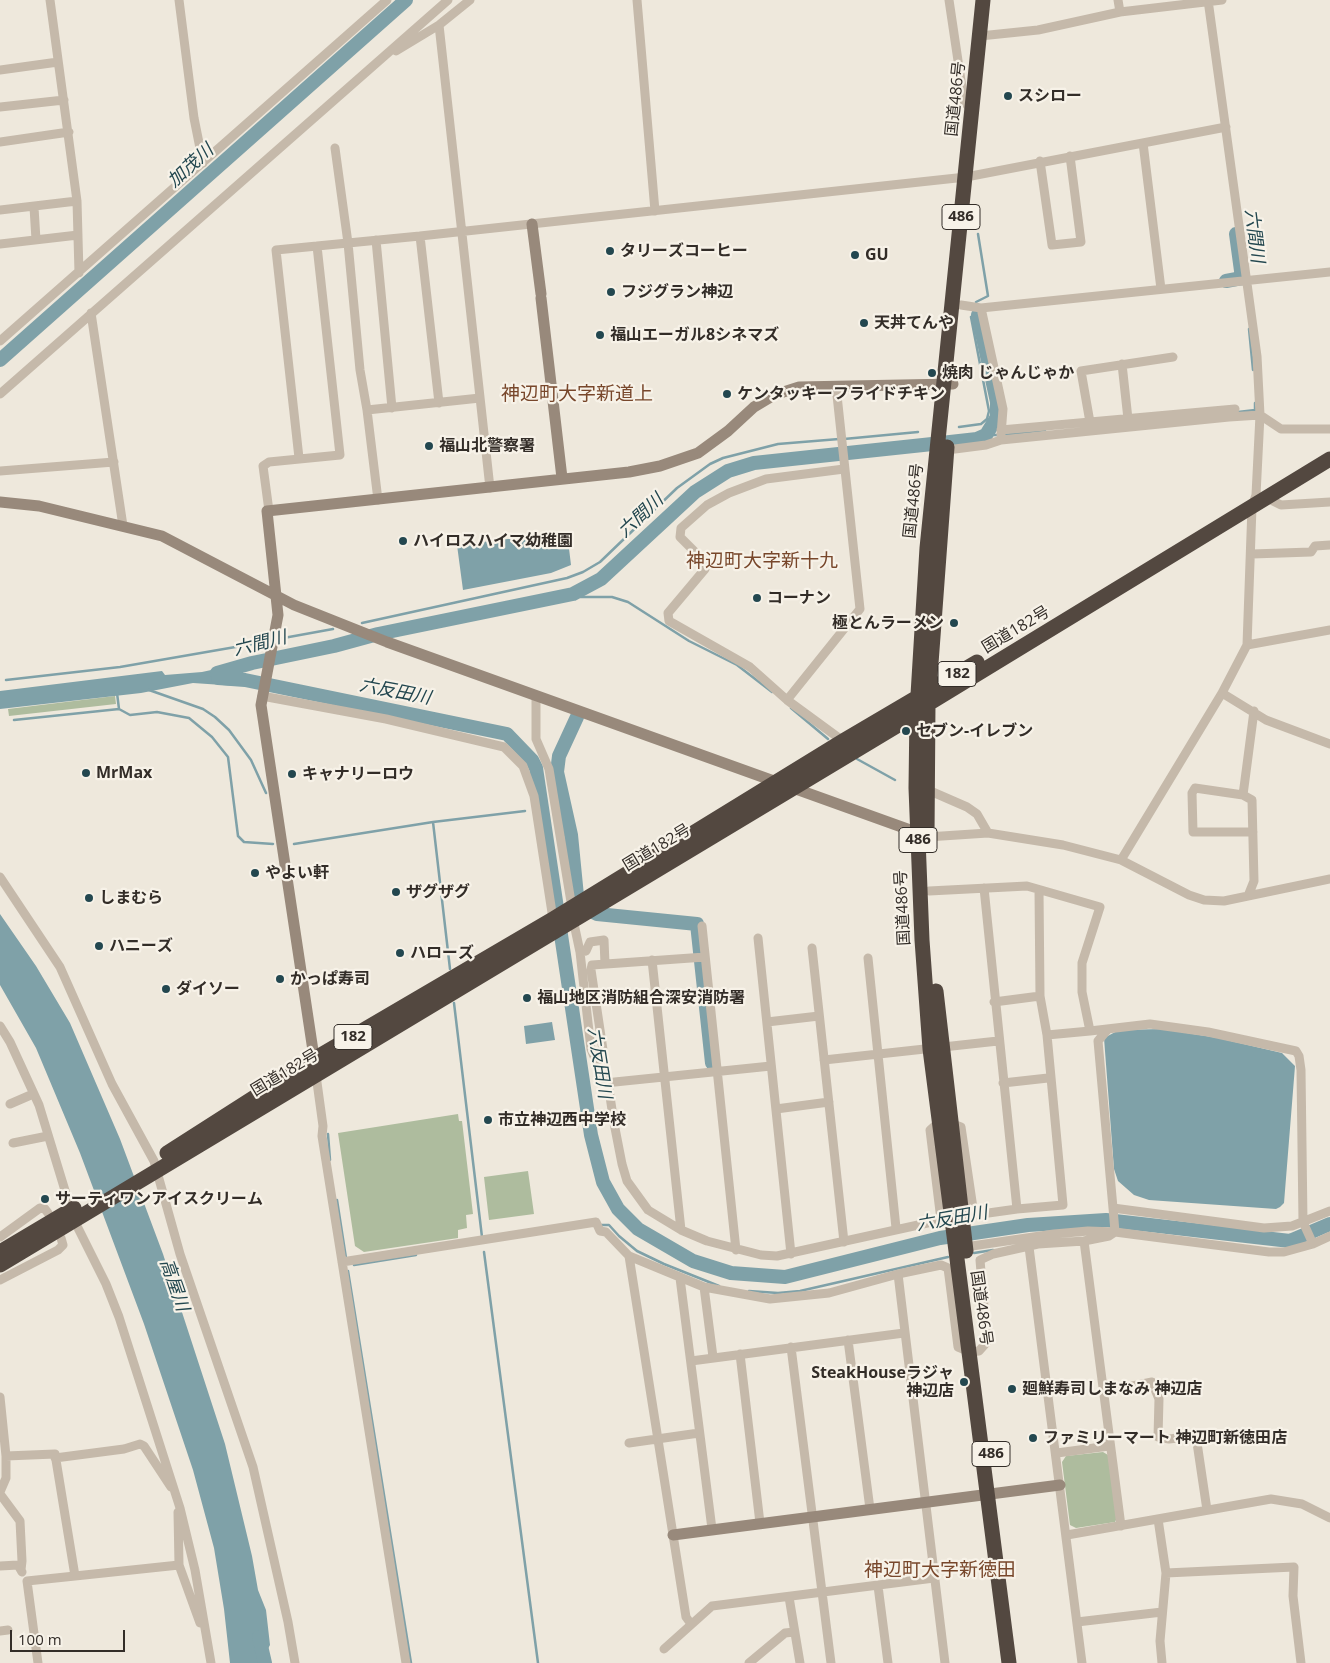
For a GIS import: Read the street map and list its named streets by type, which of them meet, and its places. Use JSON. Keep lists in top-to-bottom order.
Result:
{
  "streets": {
    "highway": [
      "国道486号",
      "486",
      "国道182号",
      "182"
    ]
  },
  "crossings": [
    ["国道486号", "国道182号"]
  ],
  "districts": ["神辺町大字新道上", "神辺町大字新十九", "神辺町大字新徳田"],
  "water": [
    "加茂川",
    "六間川",
    "六反田川",
    "高屋川"
  ],
  "places": [
    "スシロー",
    "タリーズコーヒー",
    "GU",
    "フジグラン神辺",
    "天丼てんや",
    "福山エーガル8シネマズ",
    "焼肉 じゃんじゃか",
    "ケンタッキーフライドチキン",
    "福山北警察署",
    "ハイロスハイマ幼稚園",
    "コーナン",
    "極とんラーメン",
    "セブン-イレブン",
    "MrMax",
    "キャナリーロウ",
    "やよい軒",
    "ザグザグ",
    "しまむら",
    "ハニーズ",
    "ハローズ",
    "かっぱ寿司",
    "ダイソー",
    "福山地区消防組合深安消防署",
    "市立神辺西中学校",
    "サーティワンアイスクリーム",
    "SteakHouseラジャ 神辺店",
    "廻鮮寿司しまなみ 神辺店",
    "ファミリーマート 神辺町新徳田店"
  ],
  "scale_bar": "100 m"
}
